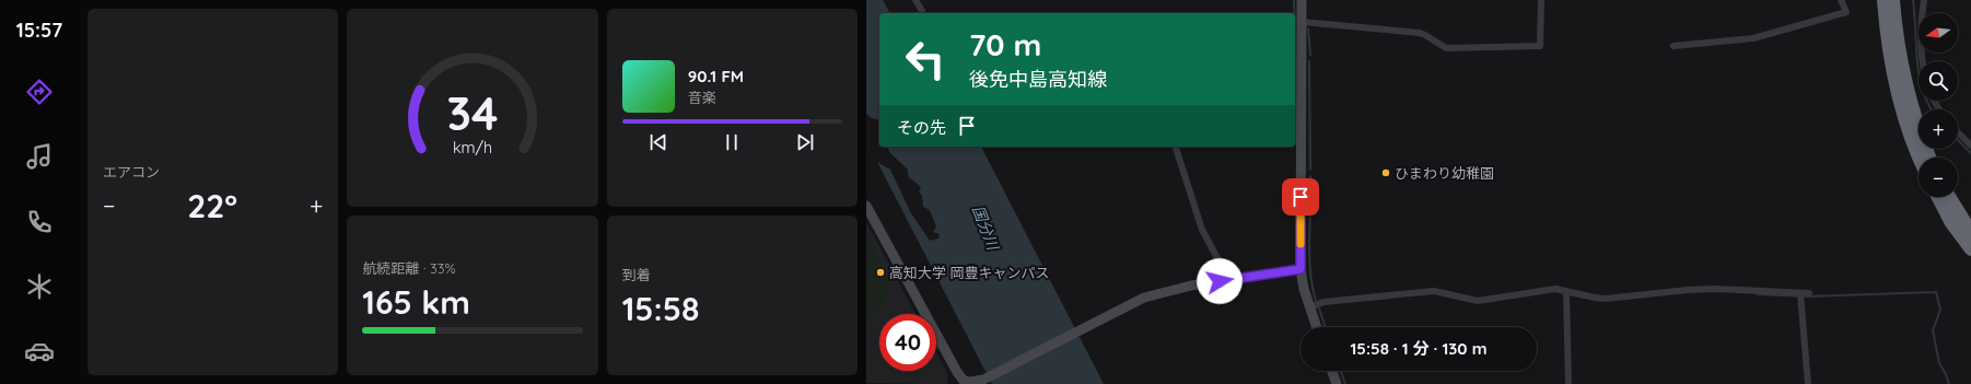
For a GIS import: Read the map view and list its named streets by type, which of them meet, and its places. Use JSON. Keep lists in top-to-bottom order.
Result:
{
  "water": ["国分川"],
  "places": ["ひまわり幼稚園", "高知大学 岡豊キャンパス"],
  "north": "left",
  "page": {
    "tabs": "15:57",
    "tile": [
      "エアコン",
      ["航続距離 · 33%", "165 km"],
      ["到着", "15:58"]
    ],
    "map_buttons": ["+", "−"],
    "turn": ["70 m", "後免中島高知線"],
    "song": ["90.1 FM", "音楽"],
    "then": "その先",
    "heat": ["−", "22°", "+"],
    "limit": "40",
    "trip": "15:58 · 1 分 · 130 m",
    "gauge": ["34", "km/h"]
  }
}
